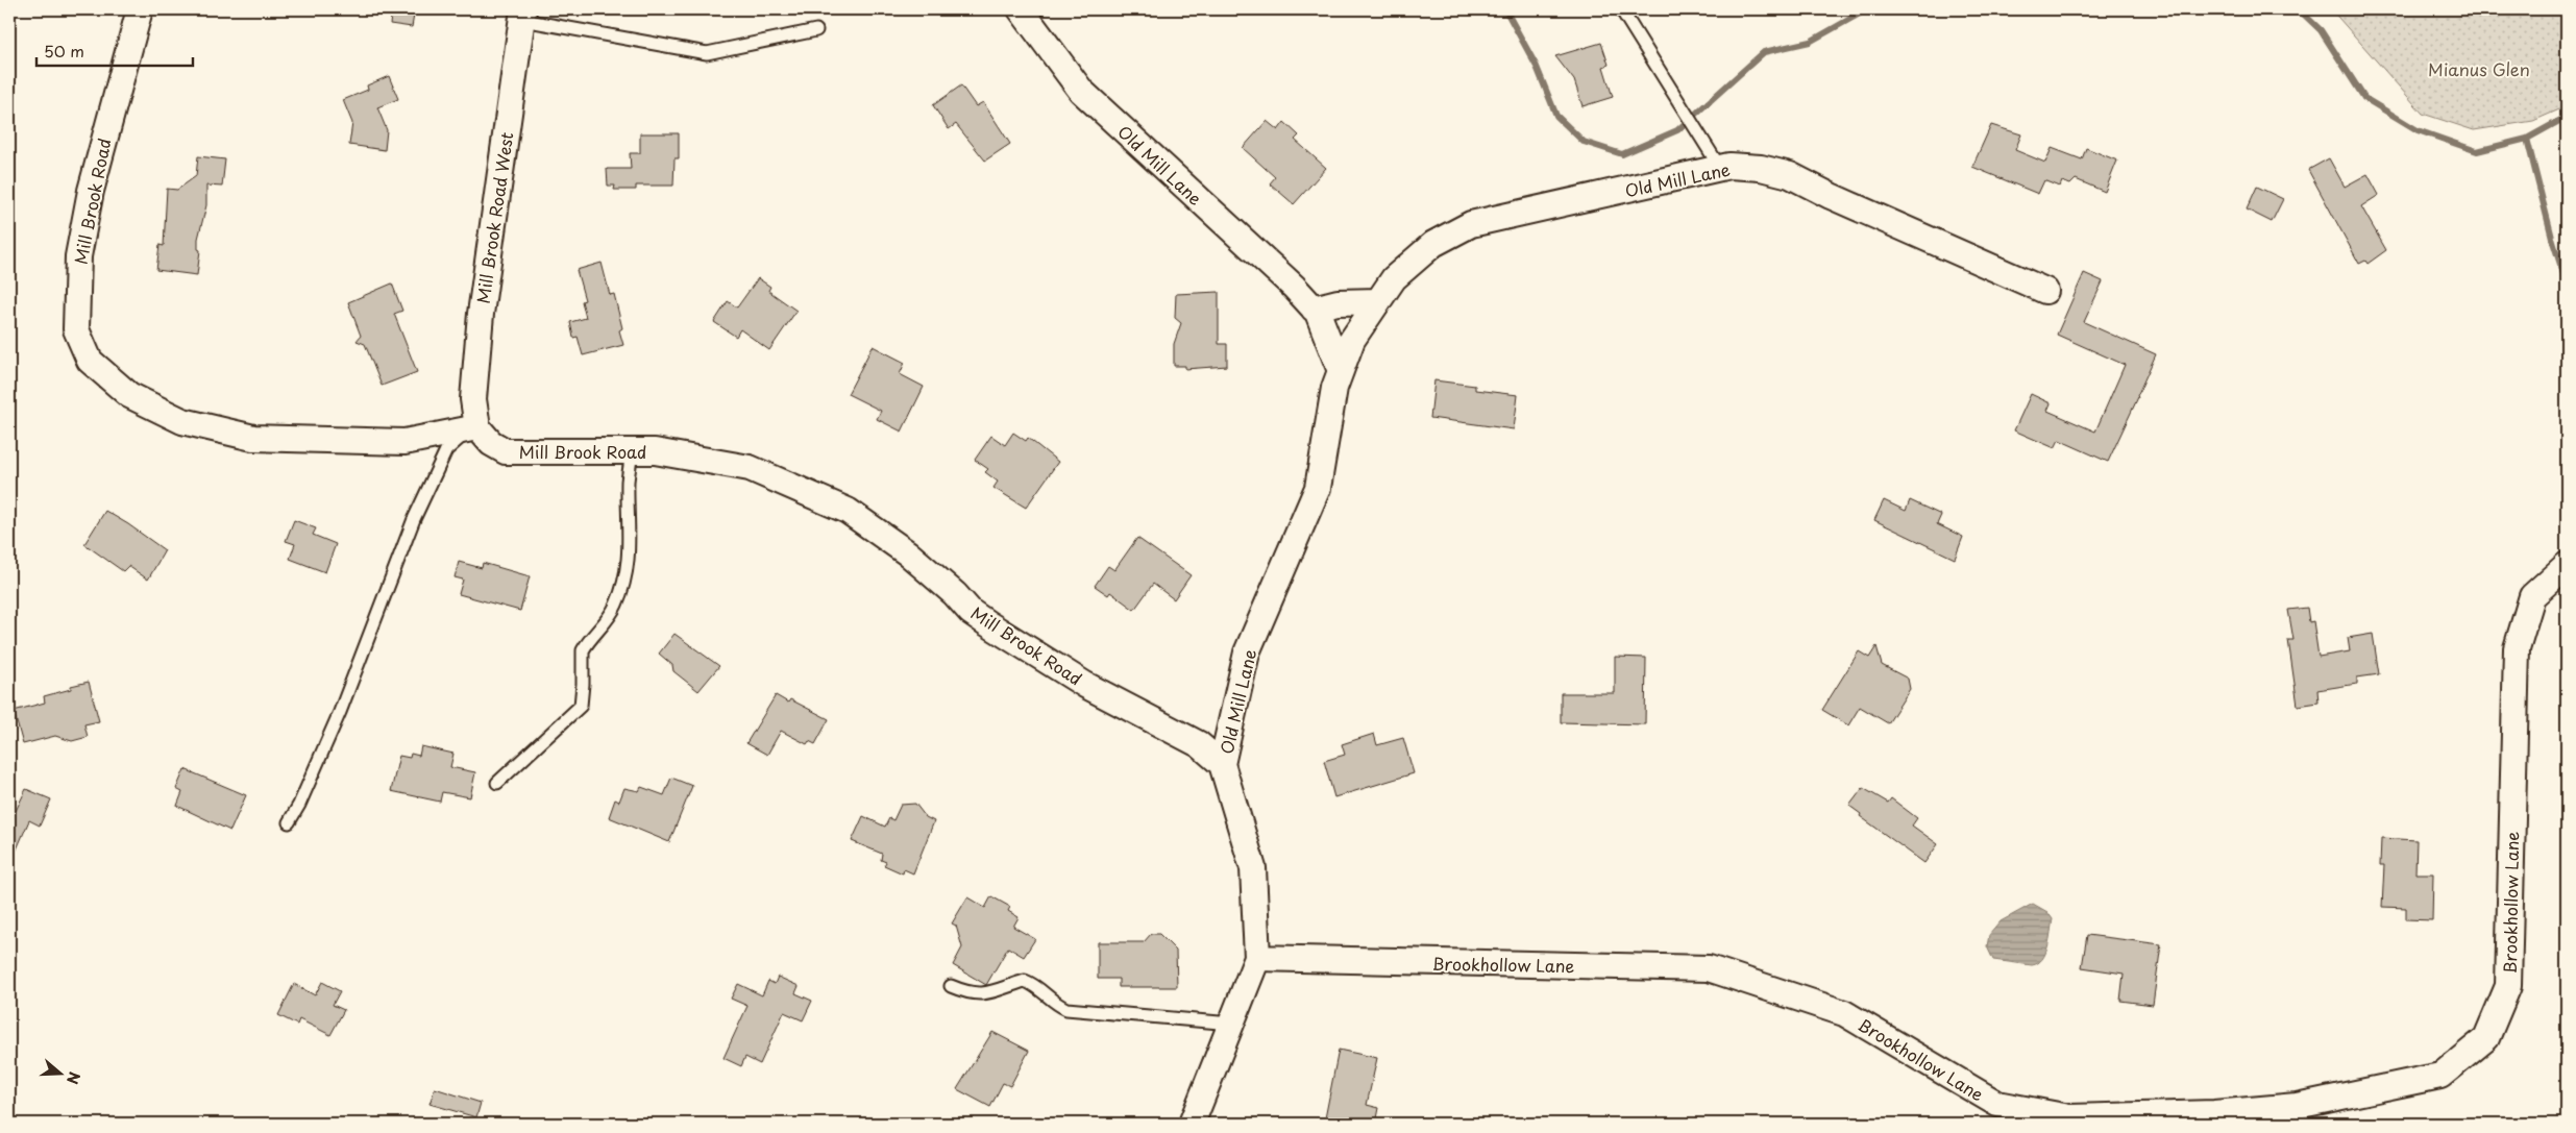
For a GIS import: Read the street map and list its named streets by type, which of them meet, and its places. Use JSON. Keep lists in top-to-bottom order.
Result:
{
  "streets": {
    "street": [
      "Old Mill Lane",
      "Mill Brook Road",
      "Mill Brook Road West",
      "Brookhollow Lane"
    ]
  },
  "crossings": [
    ["Old Mill Lane", "Mill Brook Road"],
    ["Old Mill Lane", "Brookhollow Lane"],
    ["Mill Brook Road", "Mill Brook Road West"]
  ],
  "parks": ["Mianus Glen"],
  "scale_bar": "50 m",
  "north": "right"
}
